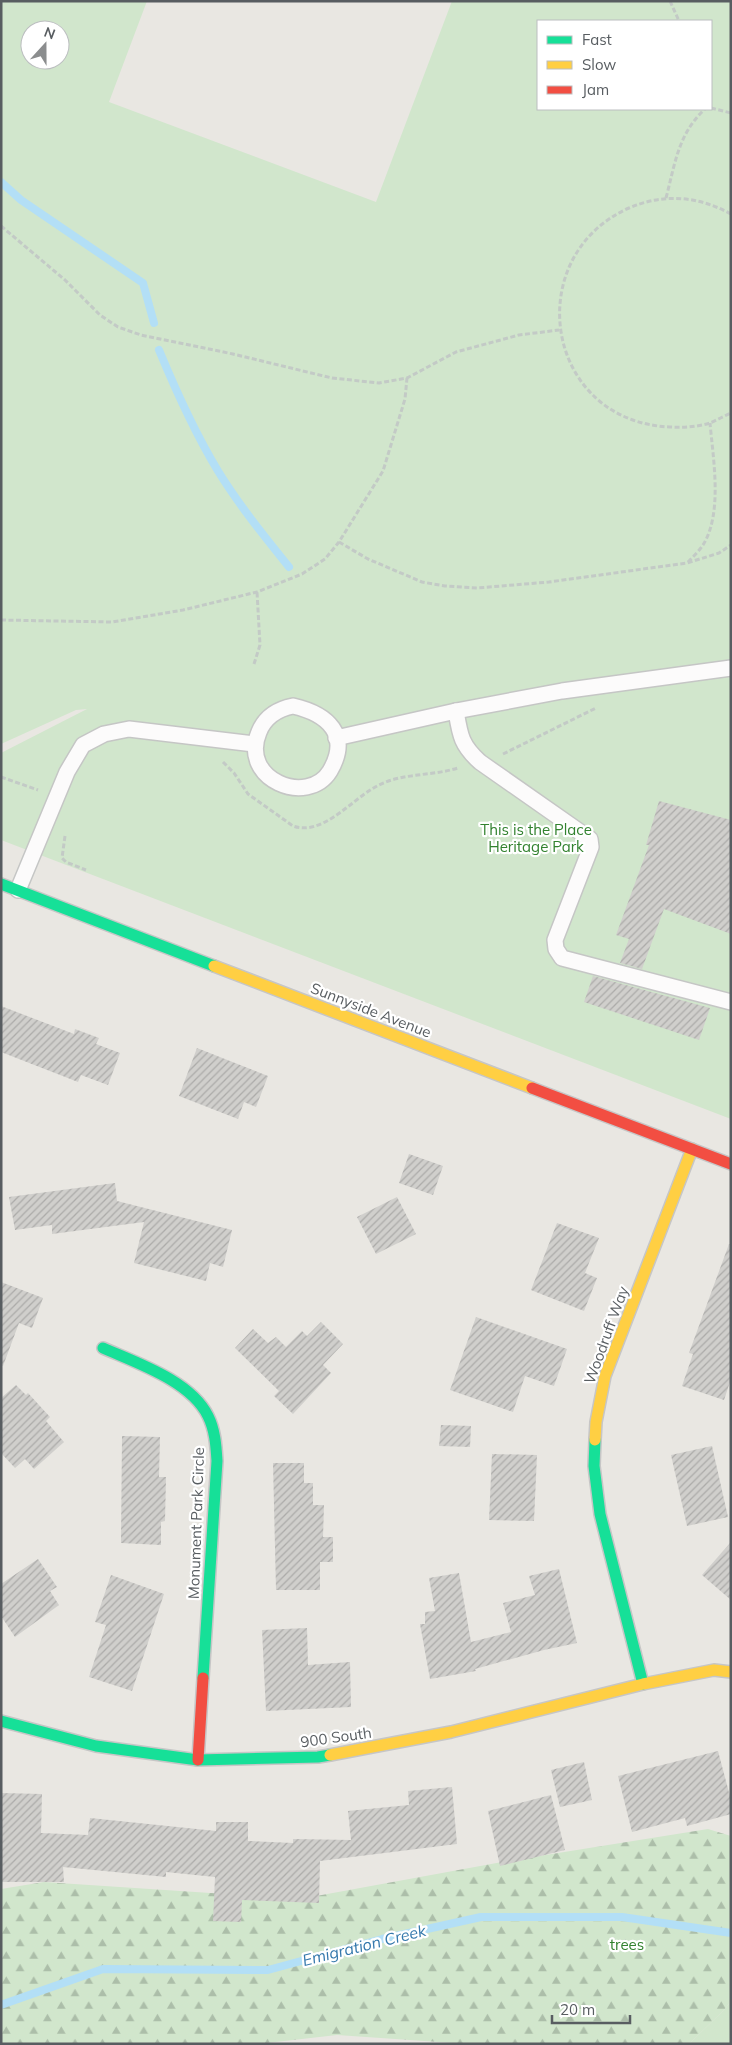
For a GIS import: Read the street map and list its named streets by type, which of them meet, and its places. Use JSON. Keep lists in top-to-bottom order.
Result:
{
  "streets": {
    "street": [
      "Sunnyside Avenue",
      "Woodruff Way",
      "Monument Park Circle",
      "900 South"
    ]
  },
  "crossings": [
    ["Sunnyside Avenue", "Woodruff Way"],
    ["Woodruff Way", "900 South"],
    ["Monument Park Circle", "900 South"]
  ],
  "water": ["Emigration Creek"],
  "parks": ["This is the Place Heritage Park", "trees"],
  "legend": ["Fast", "Slow", "Jam"],
  "scale_bar": "20 m",
  "north": "top"
}
